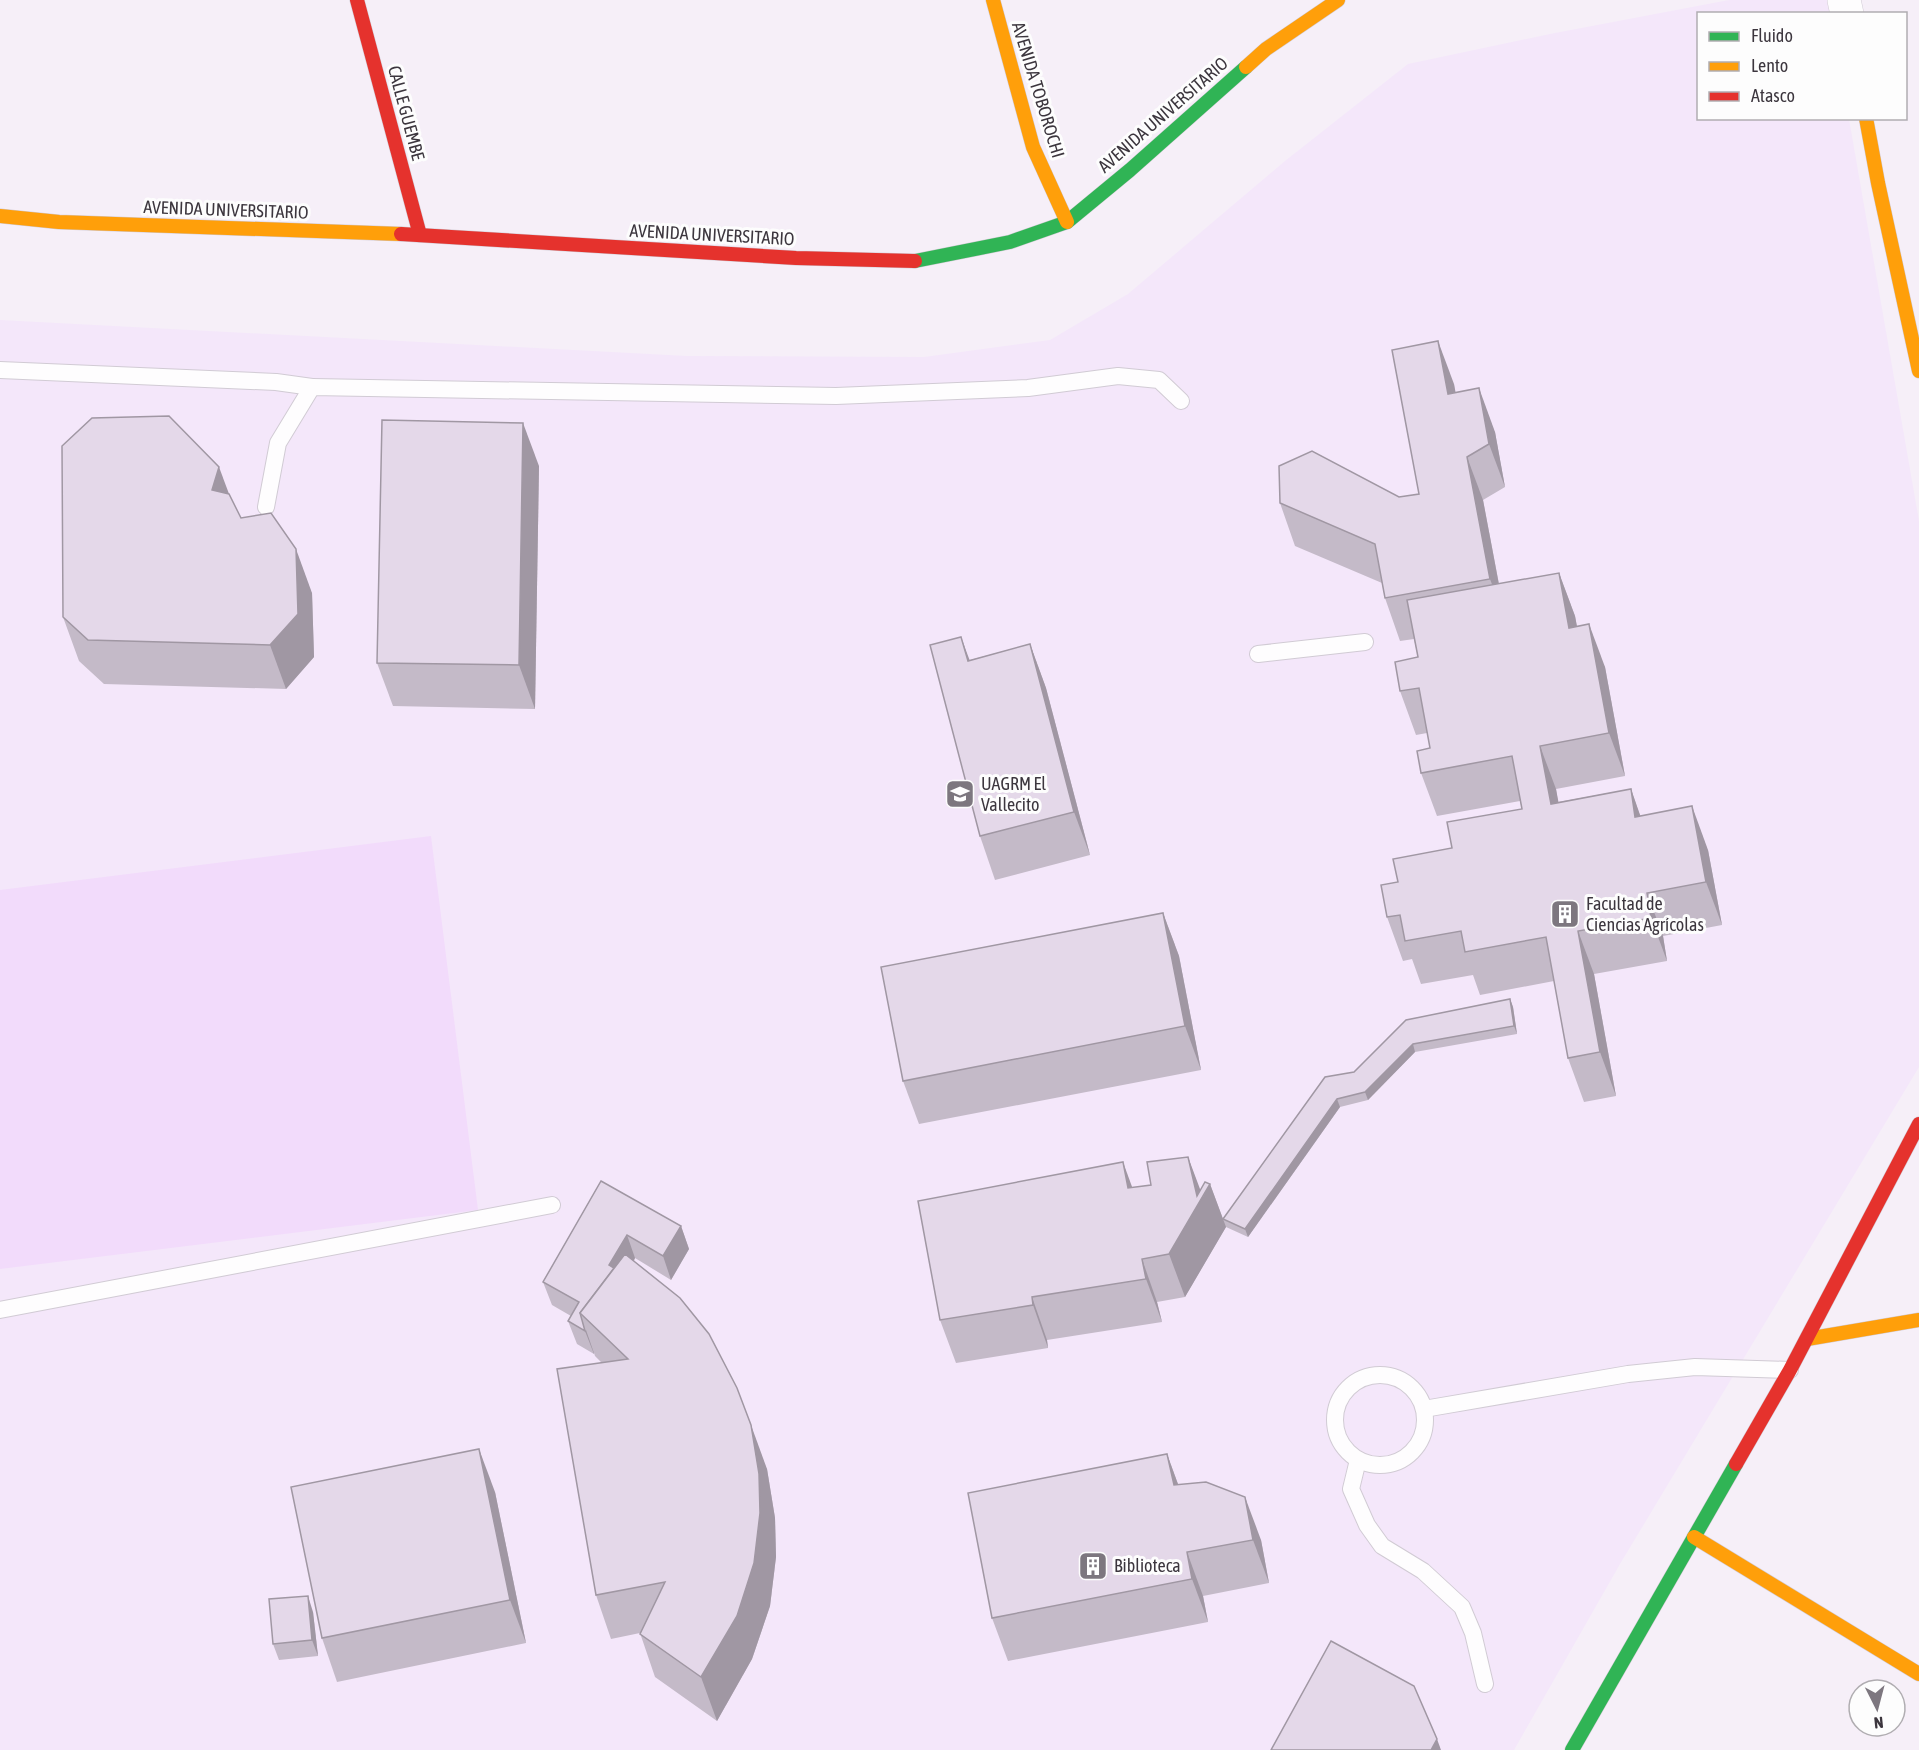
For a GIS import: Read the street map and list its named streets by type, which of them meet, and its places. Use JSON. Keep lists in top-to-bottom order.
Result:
{
  "streets": {
    "street": ["AVENIDA TOBOROCHI", "CALLE GUEMBE", "AVENIDA UNIVERSITARIO"]
  },
  "crossings": [
    ["AVENIDA TOBOROCHI", "AVENIDA UNIVERSITARIO"],
    ["CALLE GUEMBE", "AVENIDA UNIVERSITARIO"]
  ],
  "places": {
    "school or university": ["UAGRM El Vallecito"],
    "building": ["Facultad de Ciencias Agrícolas", "Biblioteca"]
  },
  "legend": ["Fluido", "Lento", "Atasco"],
  "north": "bottom"
}
